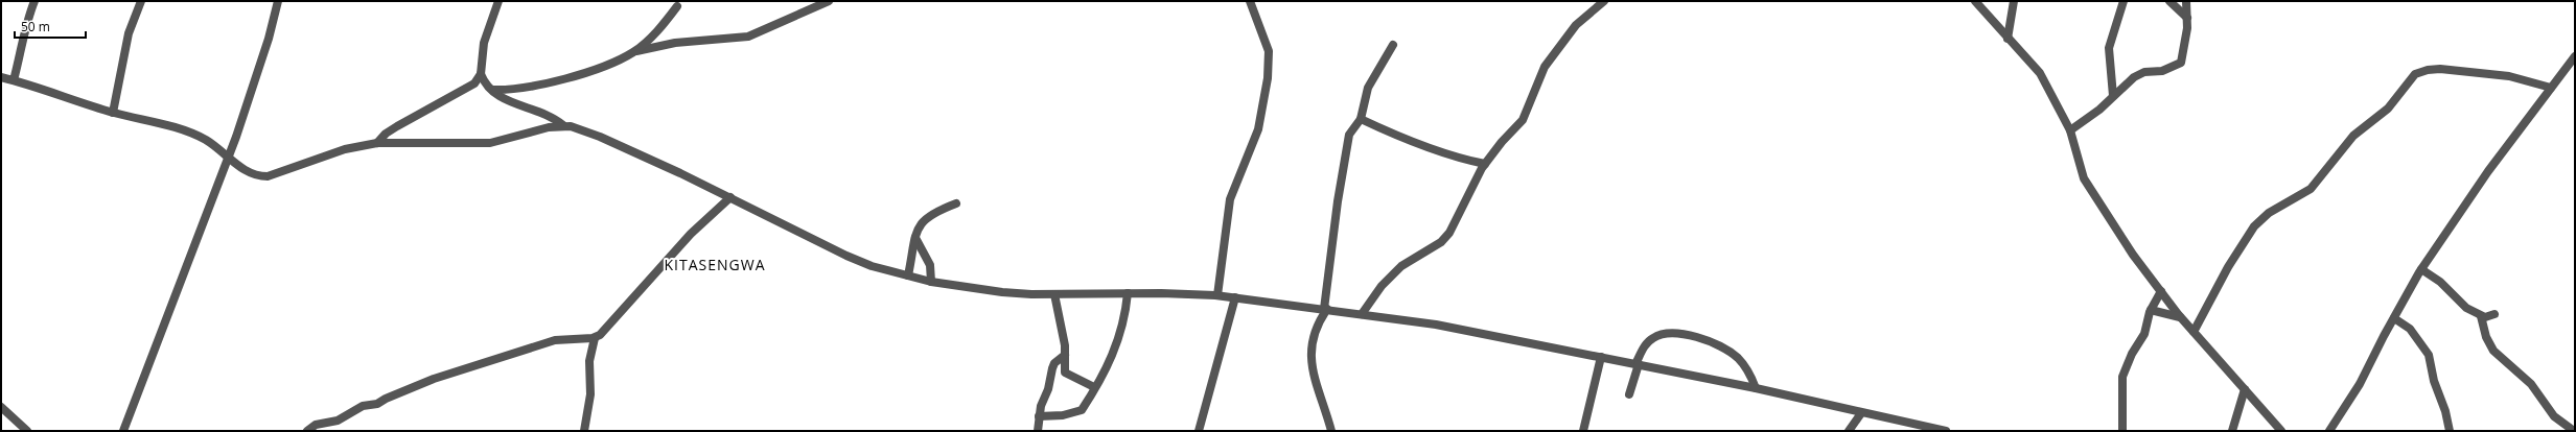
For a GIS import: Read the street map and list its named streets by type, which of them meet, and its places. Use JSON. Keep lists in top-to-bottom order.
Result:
{
  "districts": ["KITASENGWA"],
  "scale_bar": "50 m"
}
